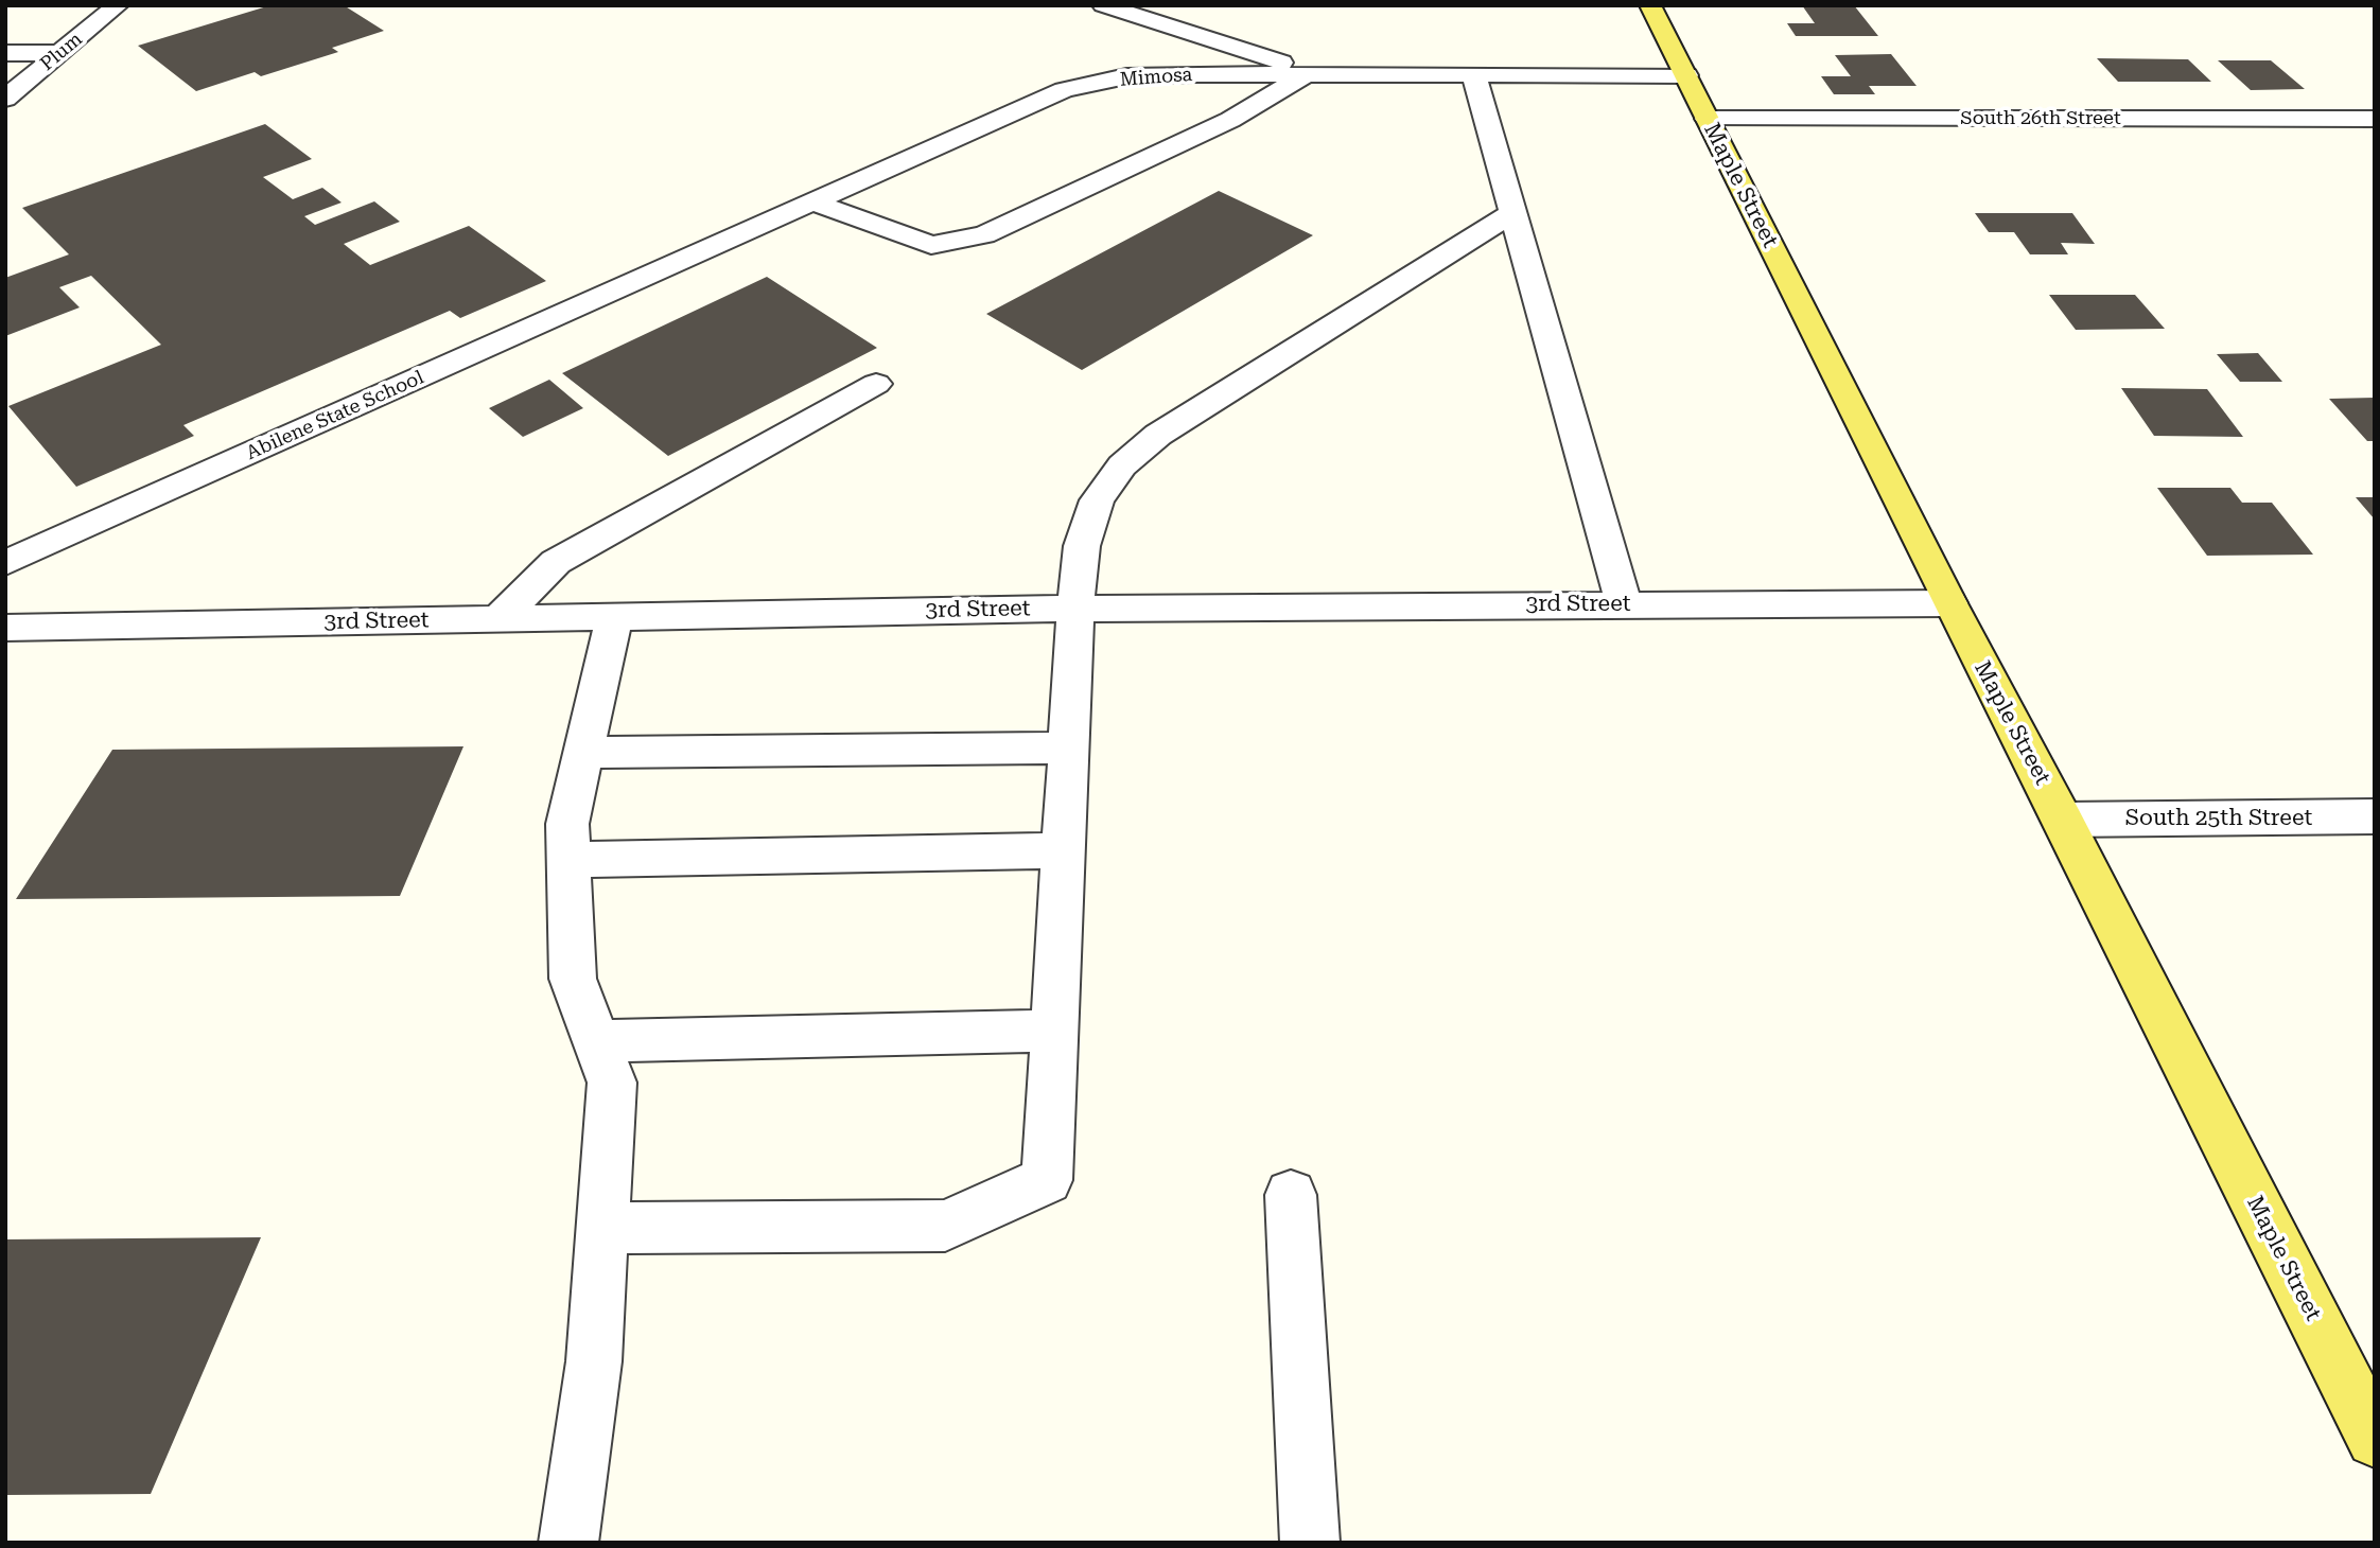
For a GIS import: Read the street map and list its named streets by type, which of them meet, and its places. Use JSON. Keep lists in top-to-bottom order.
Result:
{
  "streets": {
    "main road": ["Maple Street"],
    "street": [
      "Plum",
      "Mimosa",
      "South 26th Street",
      "Abilene State School",
      "3rd Street",
      "South 25th Street"
    ]
  },
  "crossings": [
    ["Mimosa", "Maple Street"],
    ["Mimosa", "Abilene State School"],
    ["South 26th Street", "Maple Street"],
    ["Maple Street", "3rd Street"],
    ["Maple Street", "South 25th Street"]
  ]
}
